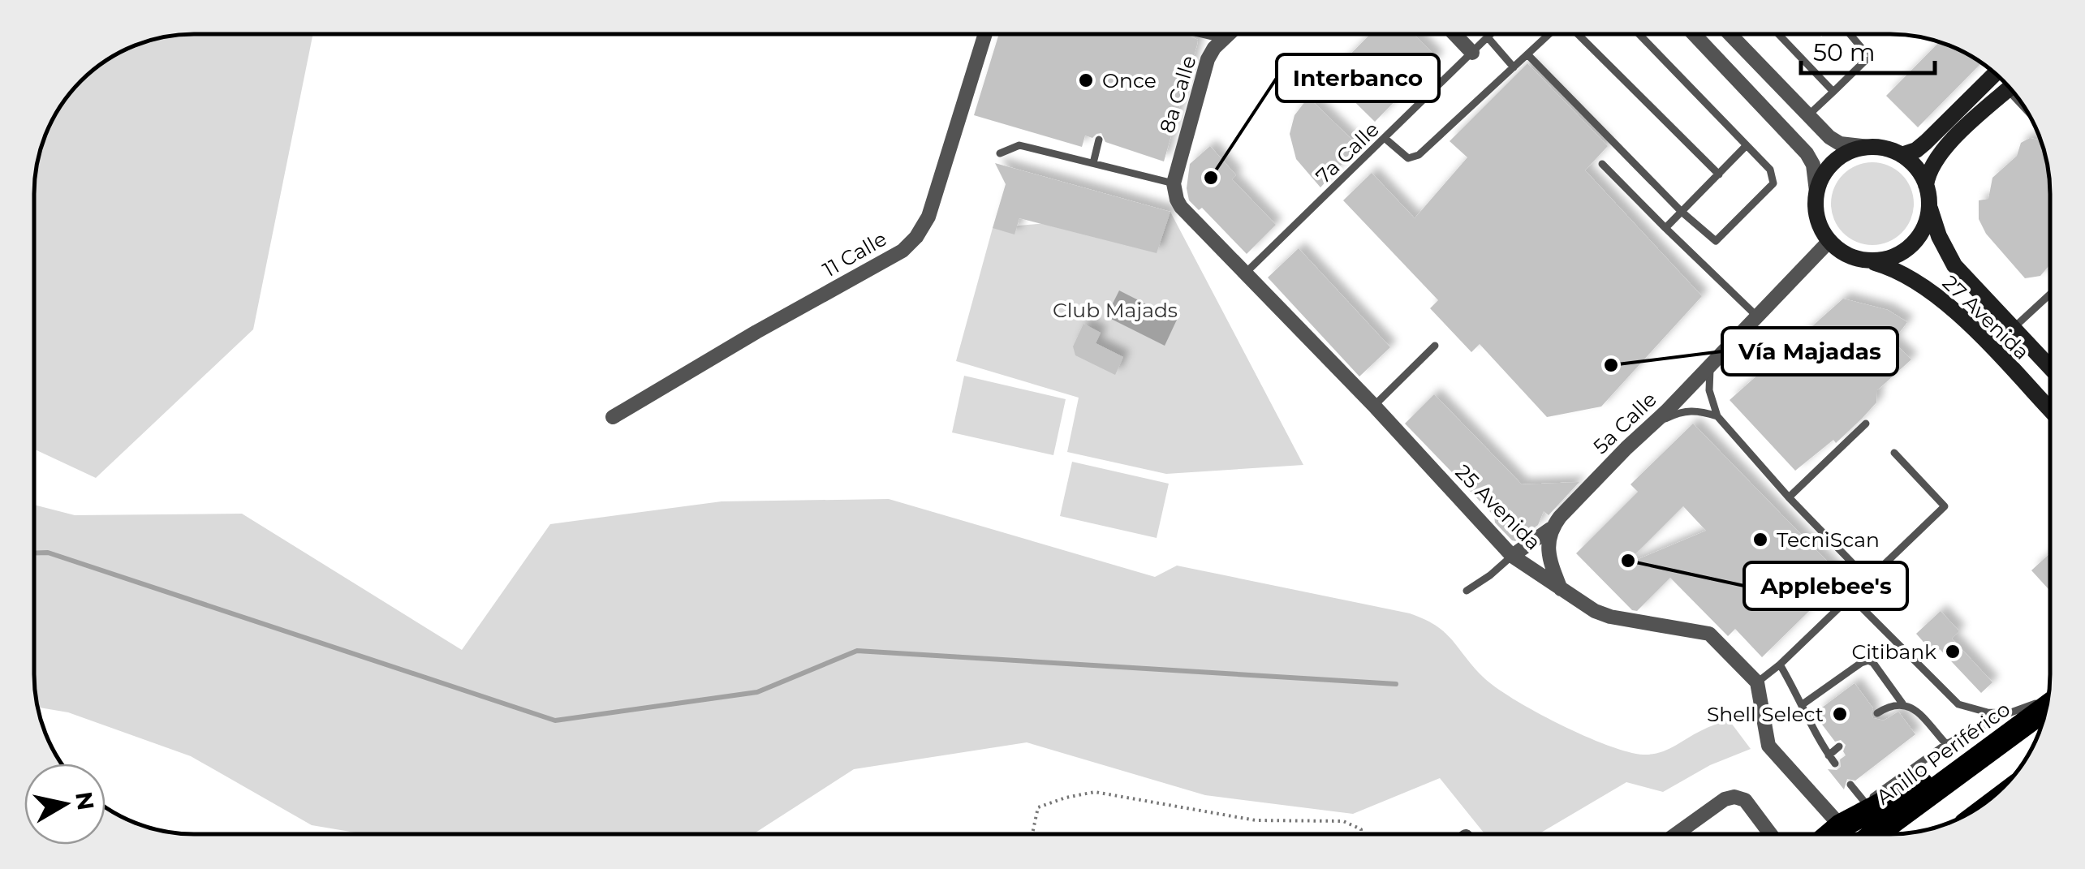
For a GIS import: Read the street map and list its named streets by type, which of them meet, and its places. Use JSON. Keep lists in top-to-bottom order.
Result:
{
  "streets": {
    "highway": ["Anillo Periférico"],
    "street": [
      "8a Calle",
      "11 Calle",
      "27 Avenida",
      "5a Calle",
      "25 Avenida"
    ],
    "lane": ["7a Calle"]
  },
  "crossings": [
    ["8a Calle", "25 Avenida"],
    ["7a Calle", "25 Avenida"],
    ["27 Avenida", "5a Calle"],
    ["5a Calle", "25 Avenida"]
  ],
  "parks": ["Club Majads"],
  "places": [
    "Once",
    "Interbanco",
    "Vía Majadas",
    "TecniScan",
    "Applebee's",
    "Citibank",
    "Shell Select"
  ],
  "scale_bar": "50 m",
  "north": "right"
}
